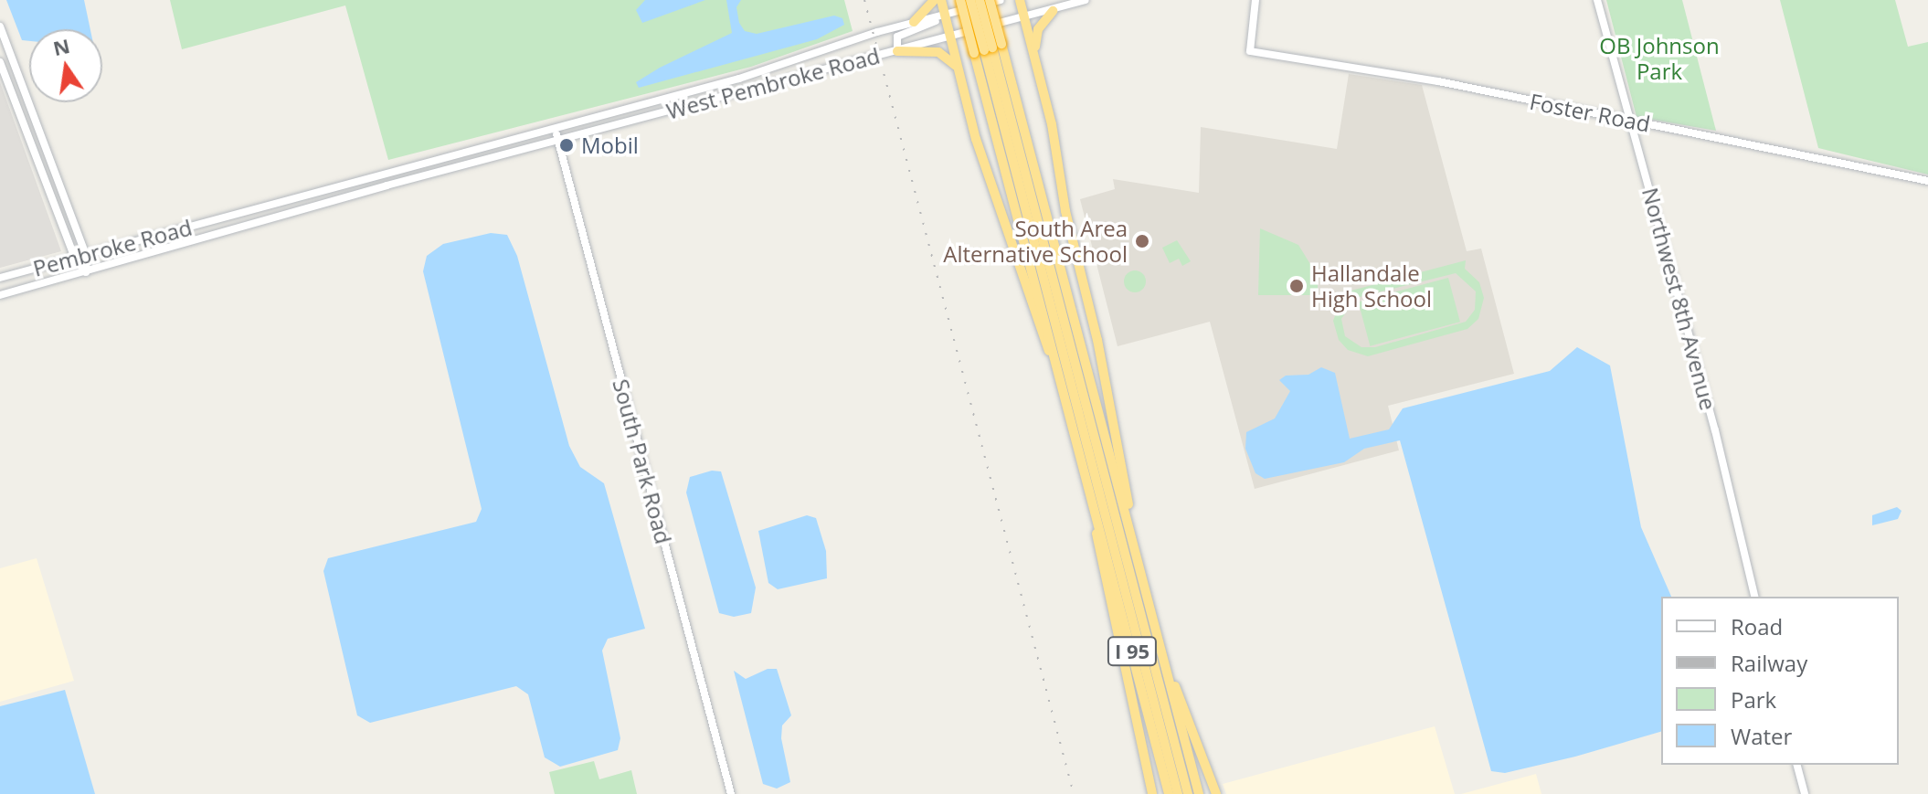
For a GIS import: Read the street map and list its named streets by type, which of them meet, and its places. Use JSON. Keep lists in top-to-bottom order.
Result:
{
  "streets": {
    "highway": ["I 95"],
    "street": [
      "West Pembroke Road",
      "Foster Road",
      "Pembroke Road",
      "Northwest 8th Avenue",
      "South Park Road"
    ]
  },
  "crossings": [
    ["West Pembroke Road", "Pembroke Road"],
    ["West Pembroke Road", "South Park Road"],
    ["Foster Road", "Northwest 8th Avenue"]
  ],
  "parks": ["OB Johnson Park"],
  "places": ["Mobil", "South Area Alternative School", "Hallandale High School"],
  "legend": [
    "Road",
    "Railway",
    "Park",
    "Water"
  ],
  "north": "top"
}
